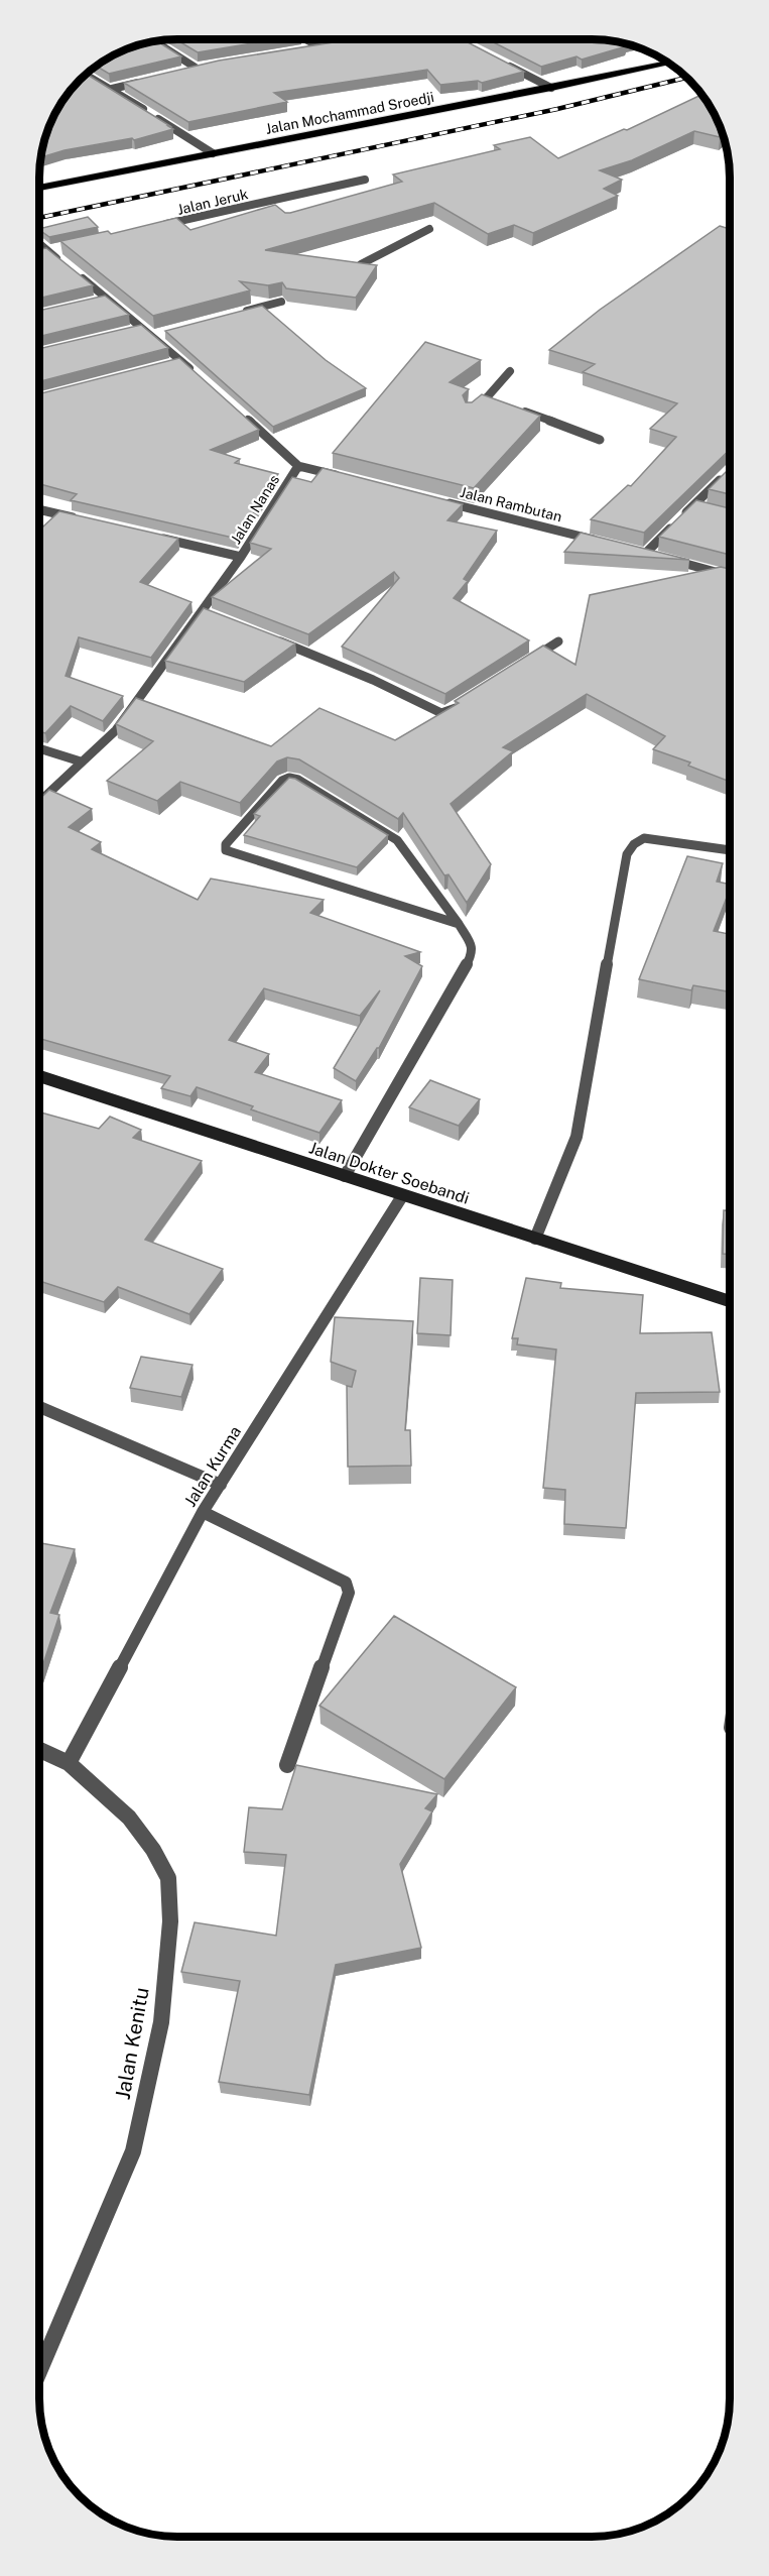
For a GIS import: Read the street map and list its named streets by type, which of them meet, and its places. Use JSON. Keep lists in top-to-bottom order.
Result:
{
  "streets": {
    "main road": ["Jalan Mochammad Sroedji", "Jalan Dokter Soebandi"],
    "street": [
      "Jalan Jeruk",
      "Jalan Rambutan",
      "Jalan Nanas",
      "Jalan Kurma",
      "Jalan Kenitu"
    ]
  },
  "crossings": [
    ["Jalan Dokter Soebandi", "Jalan Kurma"],
    ["Jalan Kurma", "Jalan Kenitu"]
  ]
}
